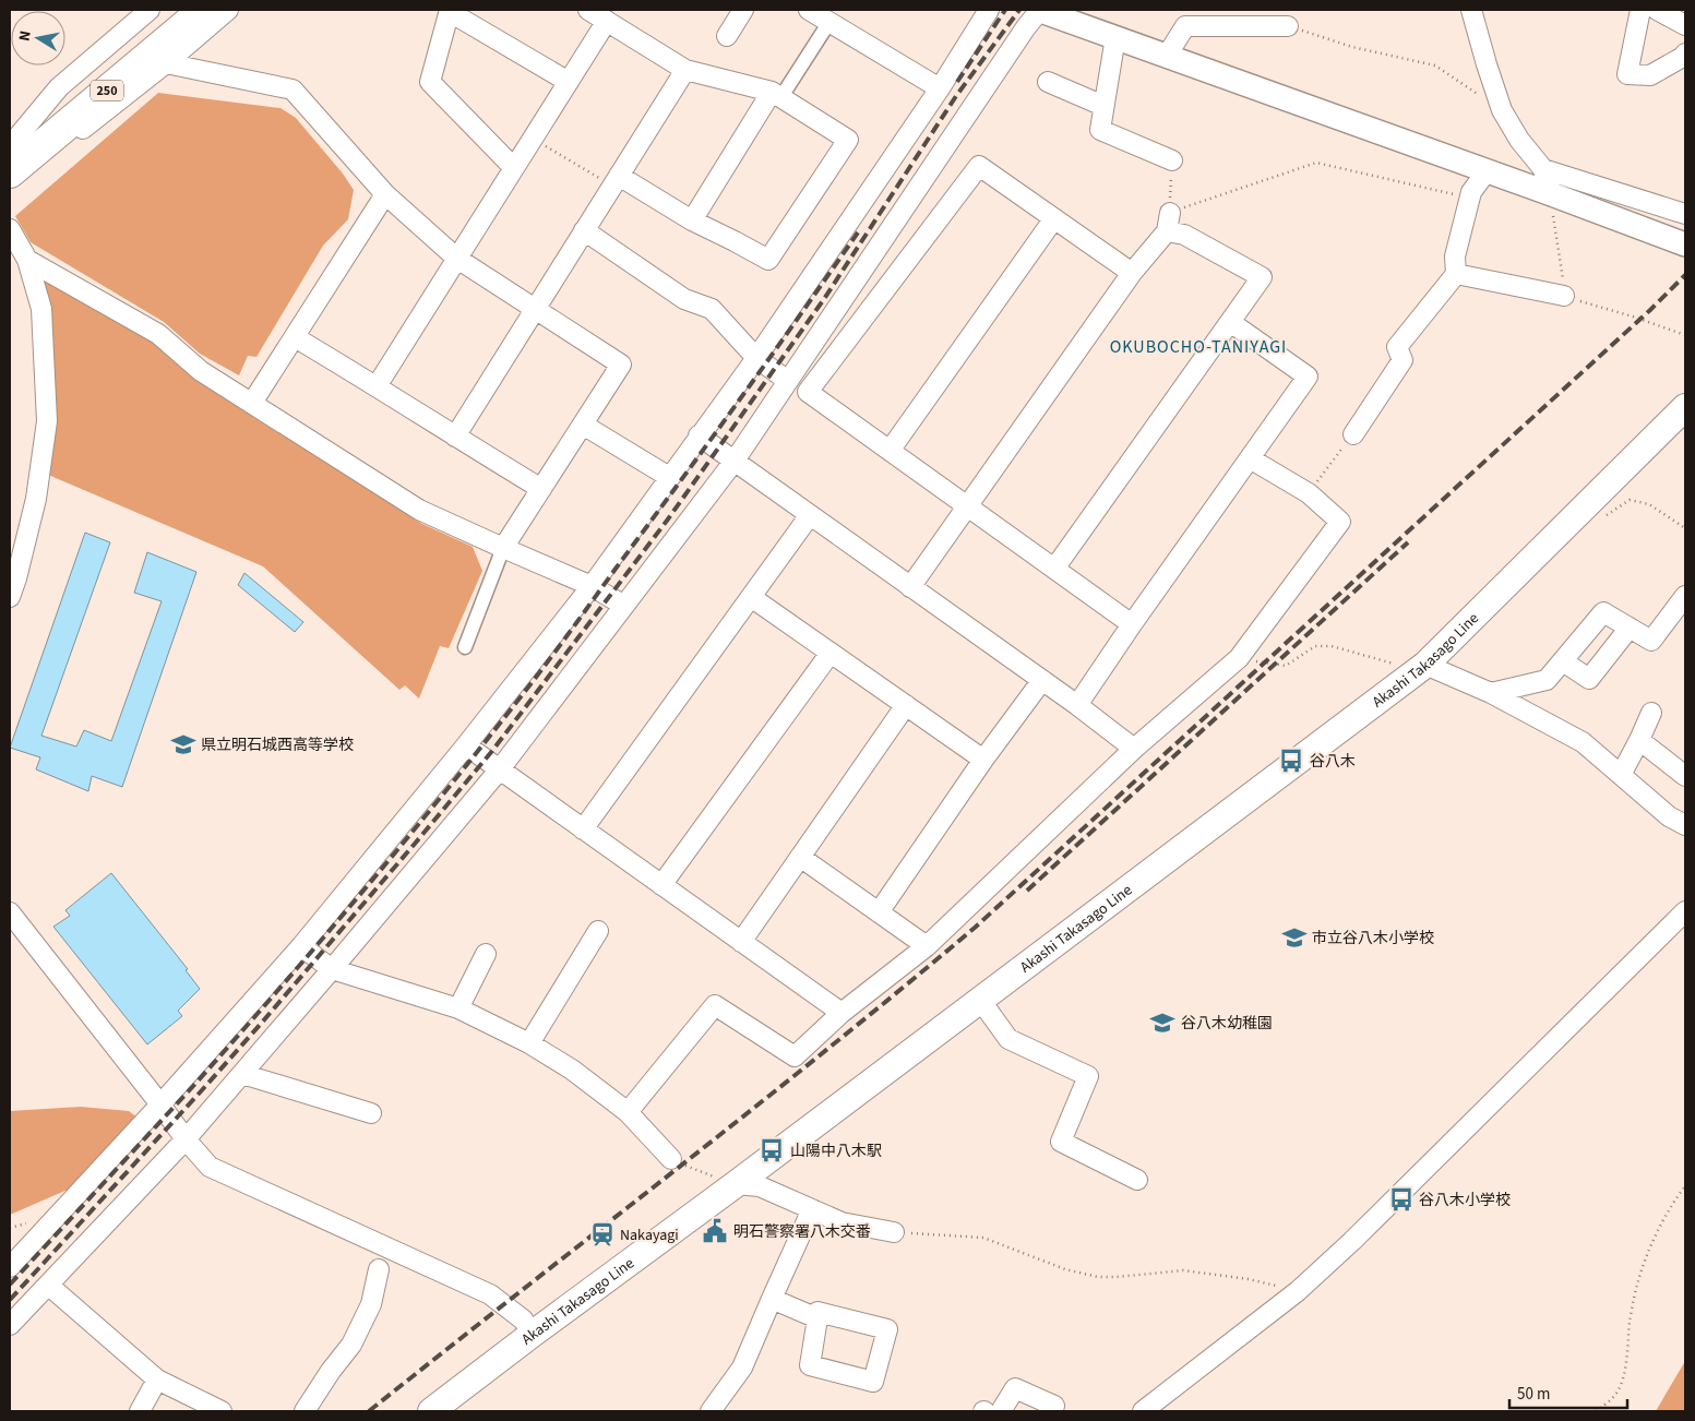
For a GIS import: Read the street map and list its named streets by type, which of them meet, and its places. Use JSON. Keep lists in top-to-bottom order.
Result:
{
  "streets": {
    "highway": ["250"],
    "main road": ["Akashi Takasago Line"]
  },
  "districts": ["OKUBOCHO-TANIYAGI"],
  "places": {
    "school or university": ["県立明石城西高等学校", "市立谷八木小学校", "谷八木幼稚園"],
    "bus stop": ["谷八木", "山陽中八木駅", "谷八木小学校"],
    "public building": ["明石警察署八木交番"],
    "station": ["Nakayagi"]
  },
  "scale_bar": "50 m",
  "north": "left"
}
